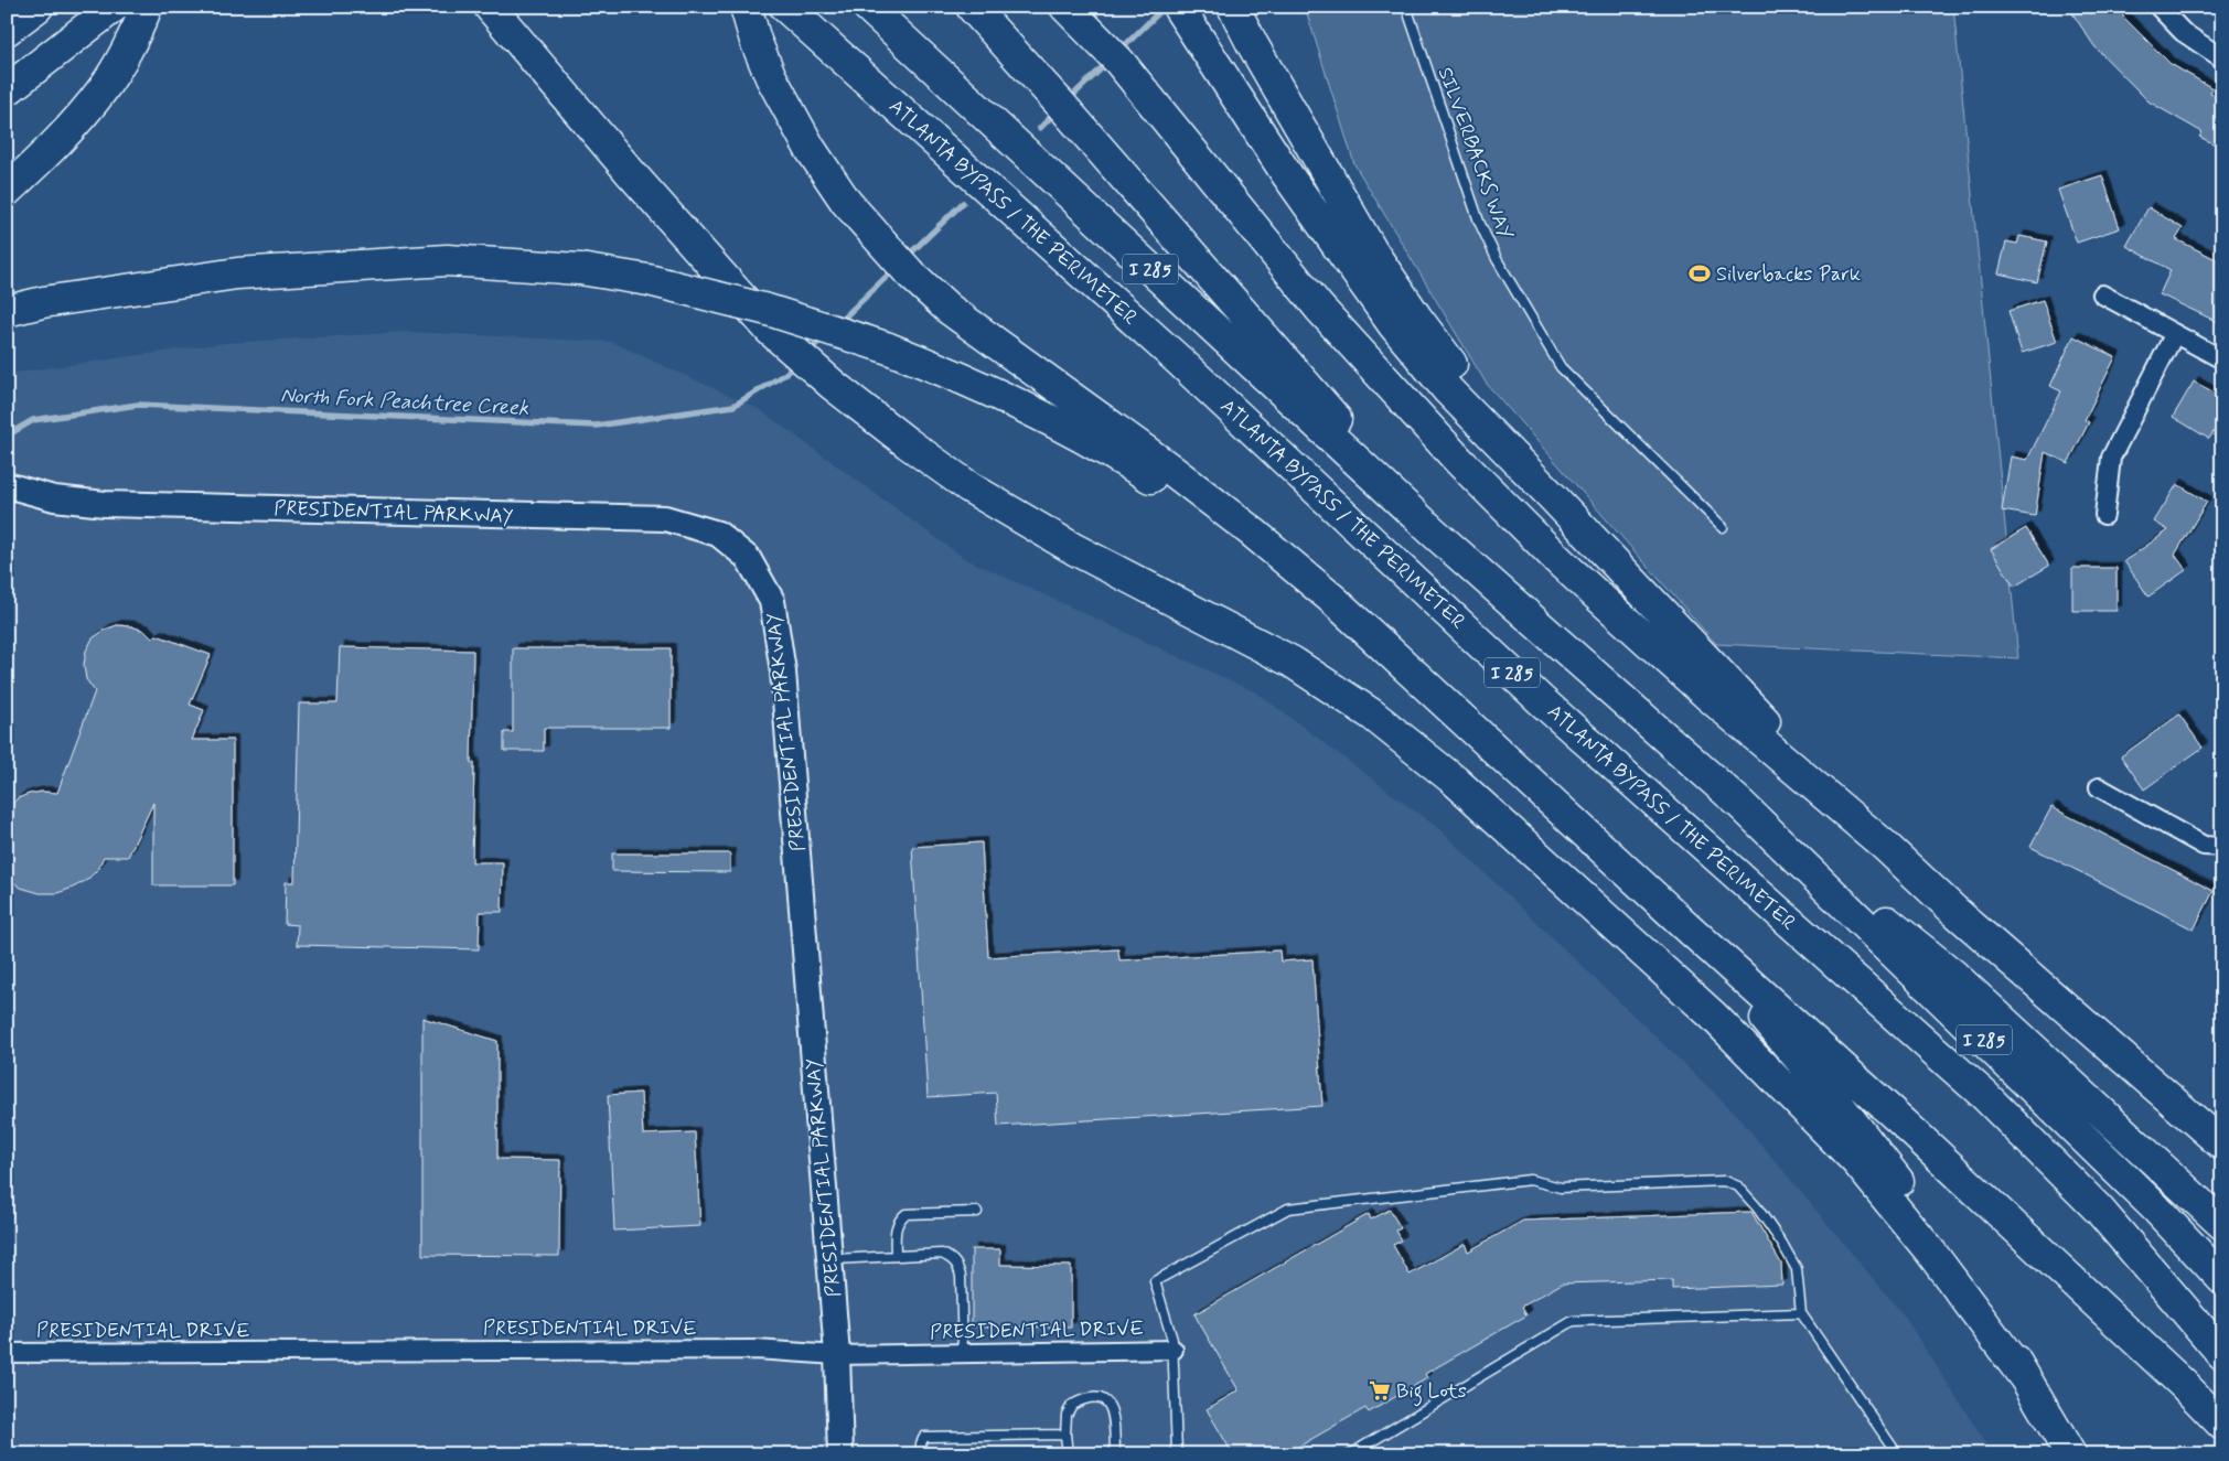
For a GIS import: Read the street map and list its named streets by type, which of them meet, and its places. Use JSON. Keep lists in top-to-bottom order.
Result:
{
  "streets": {
    "highway": ["ATLANTA BYPASS / THE PERIMETER", "I 285"],
    "street": ["PRESIDENTIAL PARKWAY", "PRESIDENTIAL DRIVE"],
    "lane": ["SILVERBACKS WAY"]
  },
  "crossings": [
    ["PRESIDENTIAL PARKWAY", "PRESIDENTIAL DRIVE"]
  ],
  "water": ["North Fork Peachtree Creek"],
  "places": {
    "sports": ["Silverbacks Park"],
    "supermarket": ["Big Lots"]
  }
}
